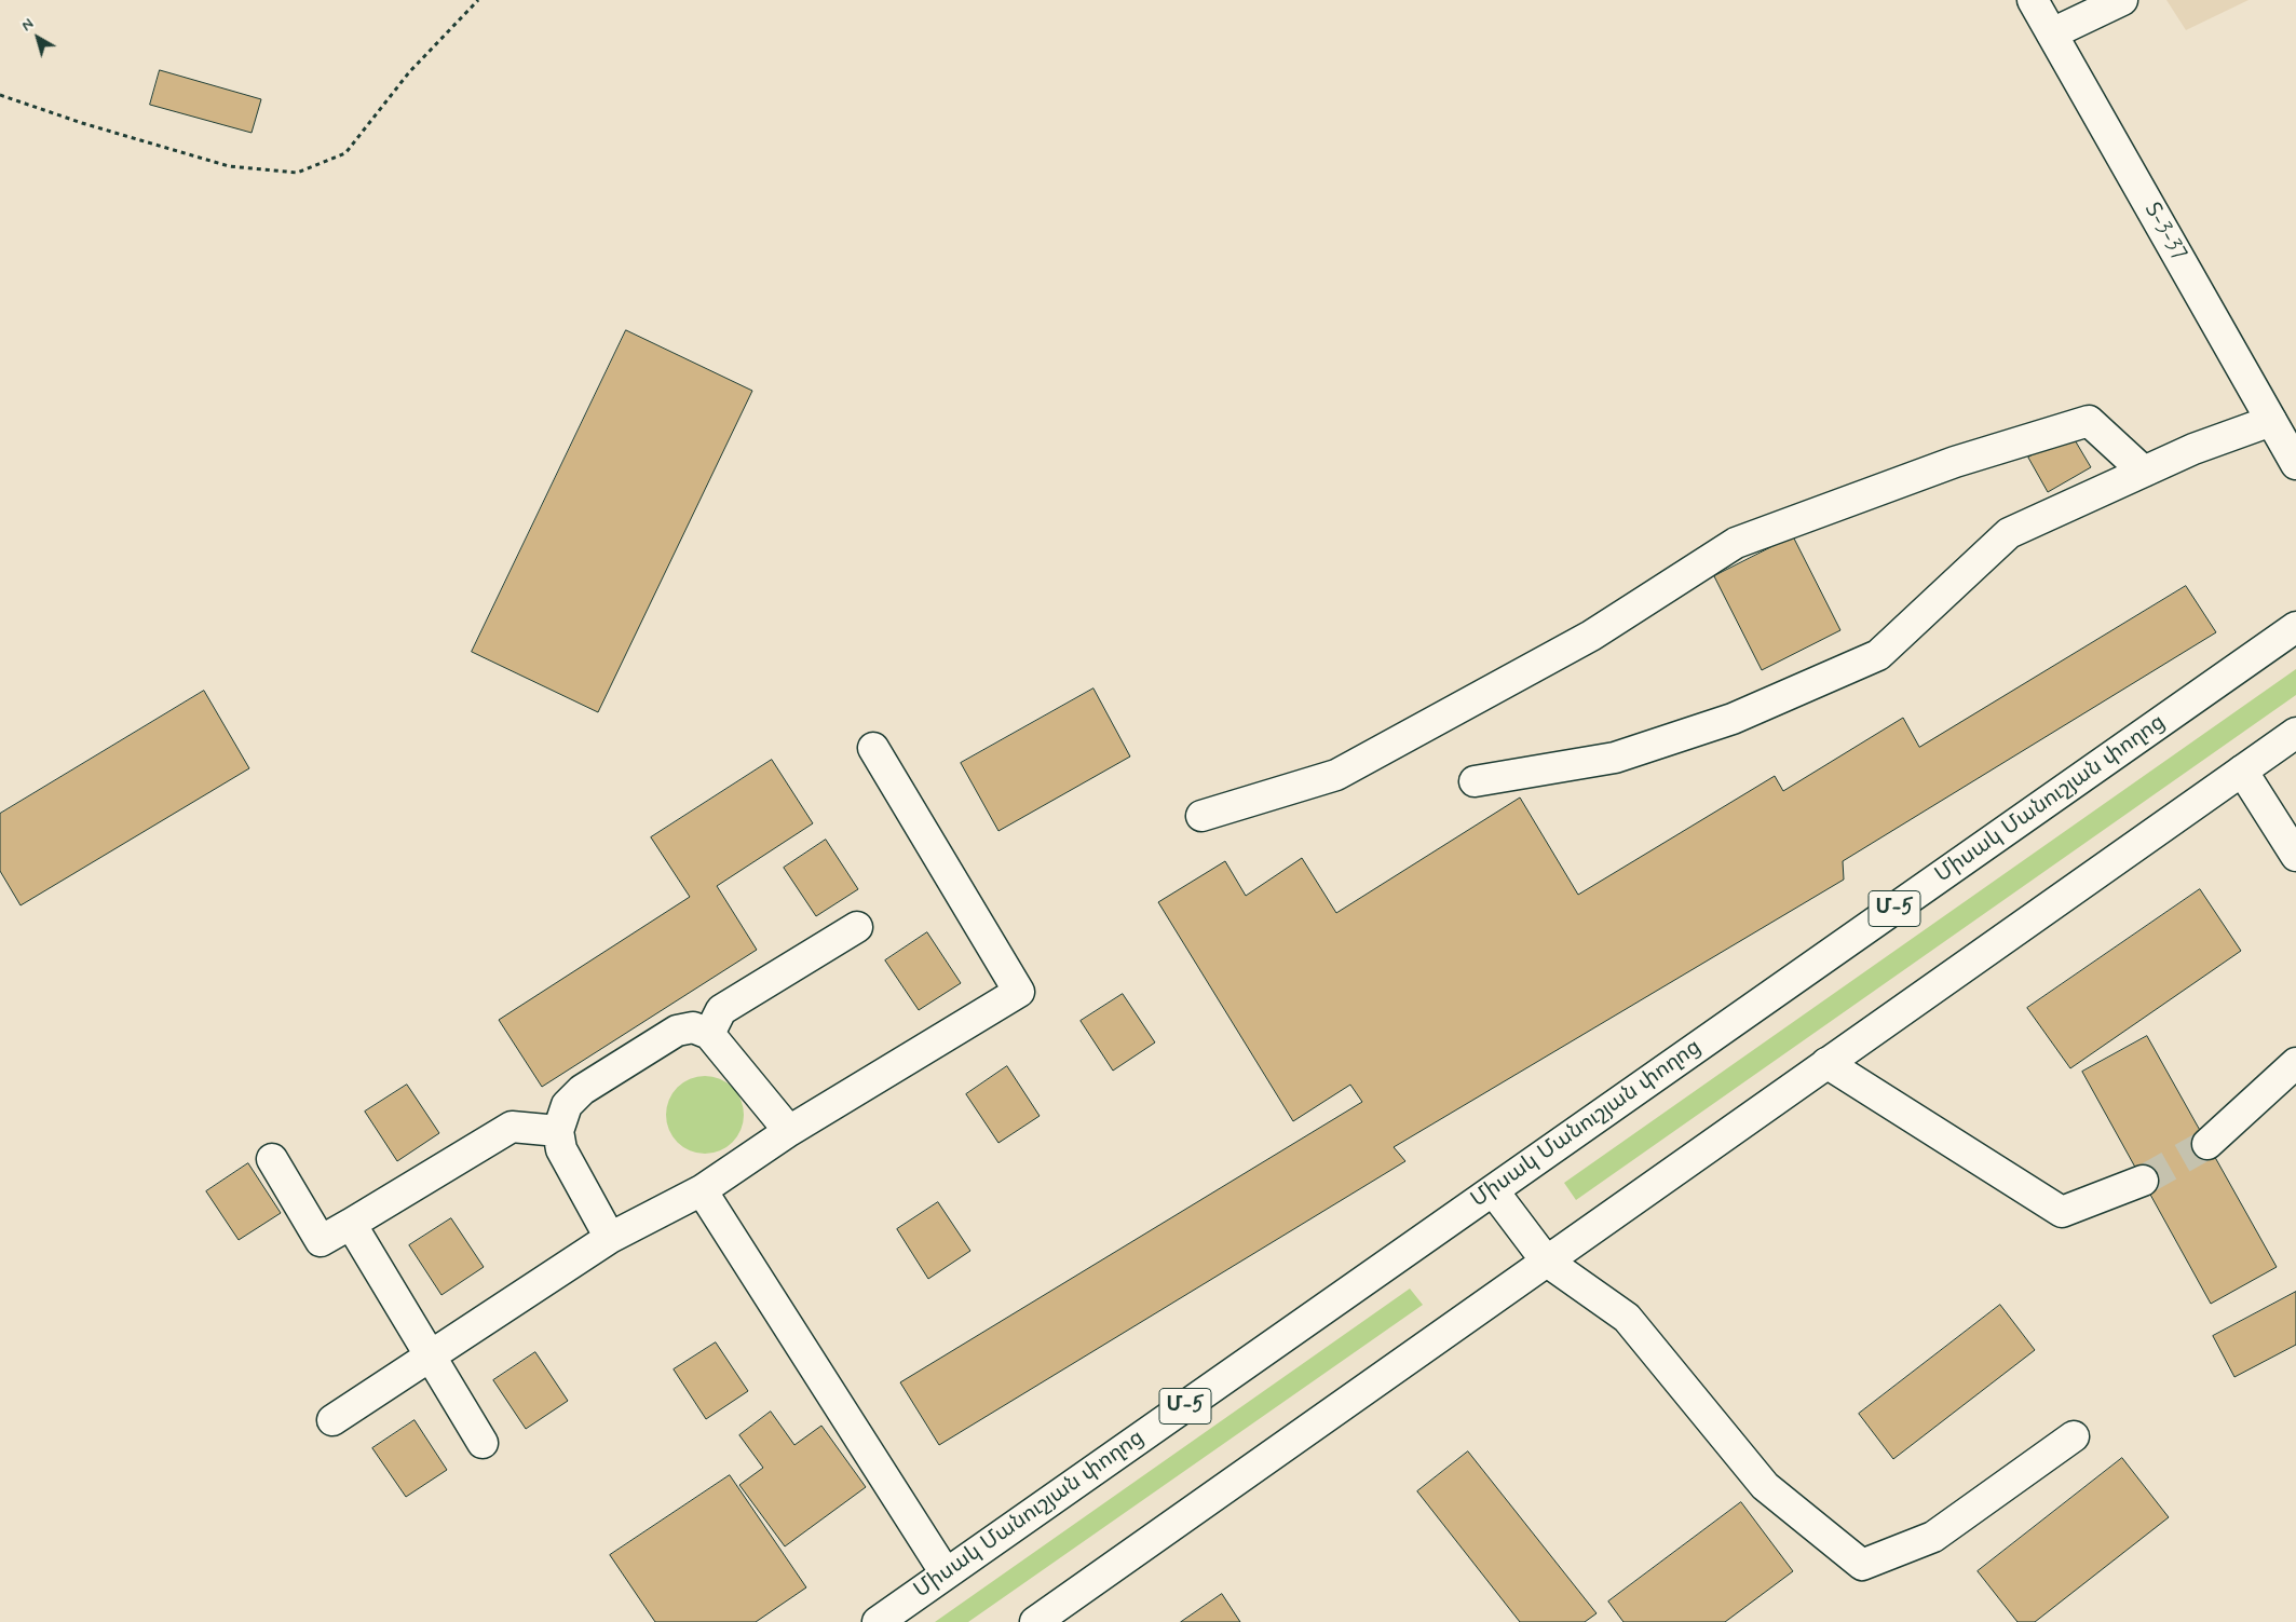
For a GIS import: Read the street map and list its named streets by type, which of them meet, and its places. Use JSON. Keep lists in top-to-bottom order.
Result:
{
  "streets": {
    "main road": ["Տ-3-37", "Միսակ Մանուշյան փողոց", "Մ-5"]
  },
  "north": "top left"
}
